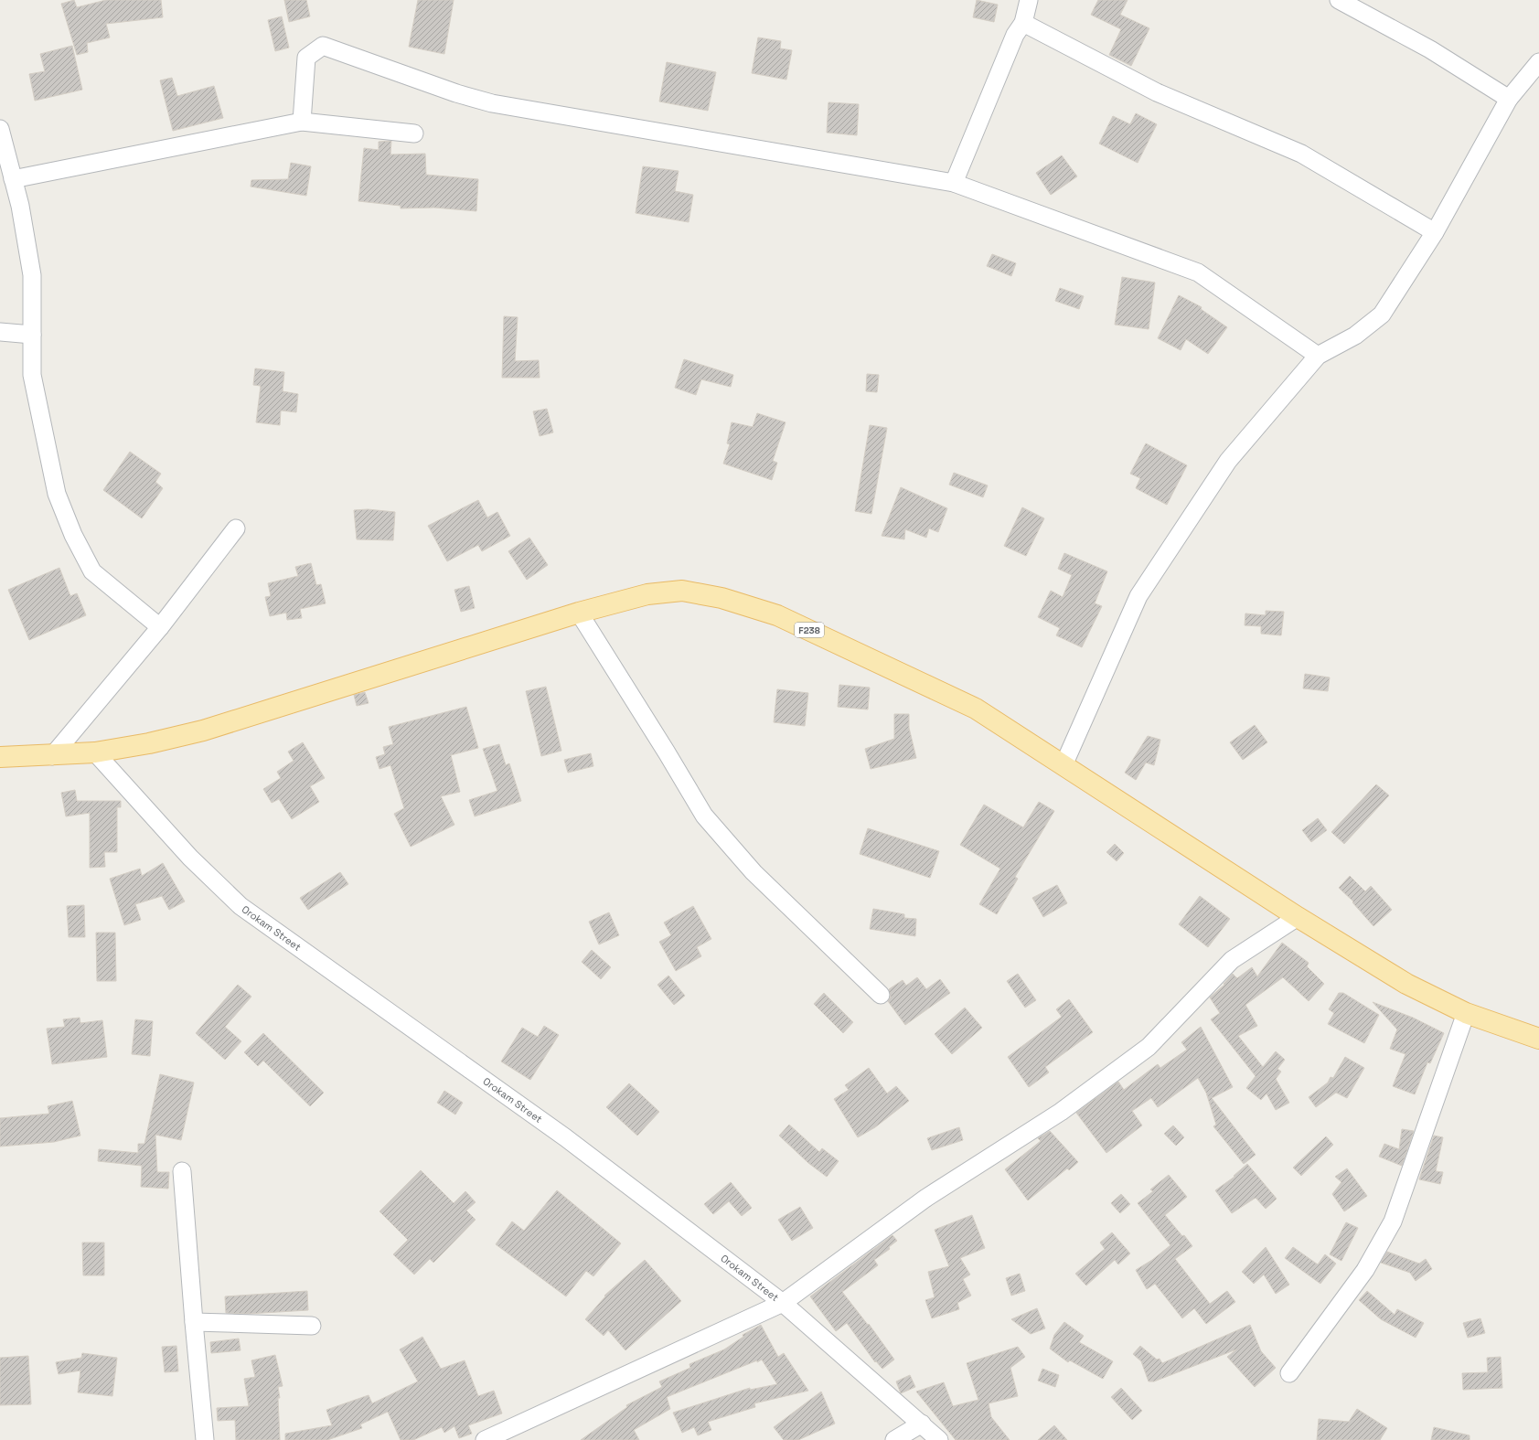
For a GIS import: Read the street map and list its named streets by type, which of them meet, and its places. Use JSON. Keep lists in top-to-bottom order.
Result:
{
  "streets": {
    "main road": ["F238"],
    "street": ["Orokam Street"]
  },
  "crossings": [
    ["F238", "Orokam Street"]
  ]
}
